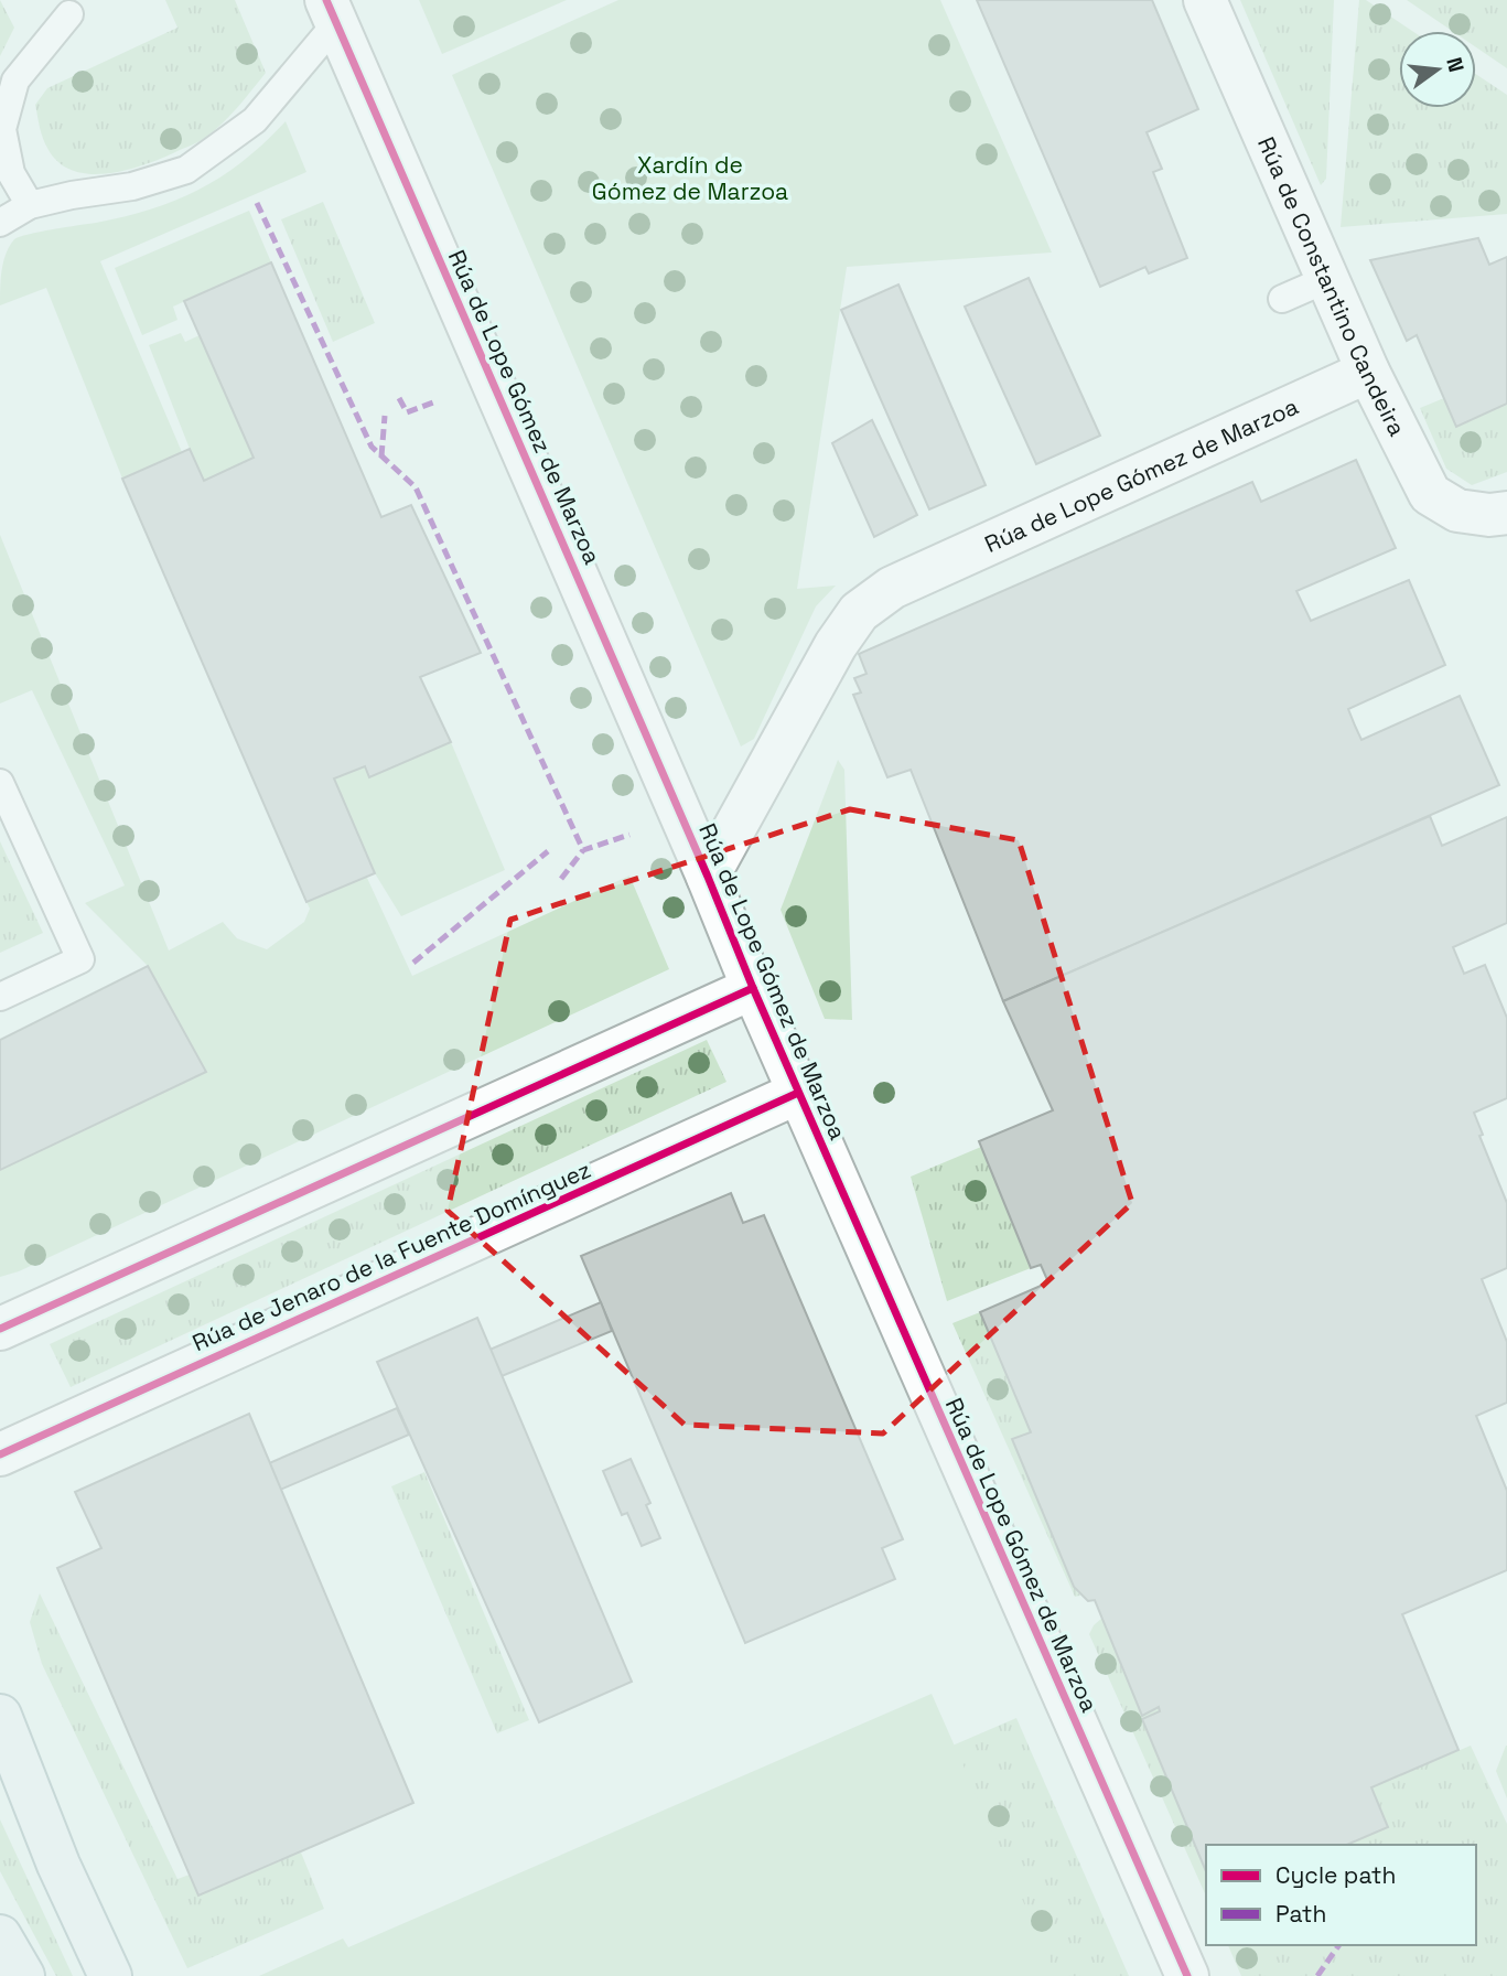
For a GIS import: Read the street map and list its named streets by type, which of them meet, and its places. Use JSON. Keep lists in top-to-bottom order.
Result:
{
  "streets": {
    "street": ["Rúa de Constantino Candeira", "Rúa de Lope Gómez de Marzoa", "Rúa de Jenaro de la Fuente Domínguez"]
  },
  "crossings": [
    ["Rúa de Constantino Candeira", "Rúa de Lope Gómez de Marzoa"],
    ["Rúa de Lope Gómez de Marzoa", "Rúa de Jenaro de la Fuente Domínguez"]
  ],
  "parks": ["Xardín de Gómez de Marzoa"],
  "legend": ["Cycle path", "Path"],
  "north": "right"
}
